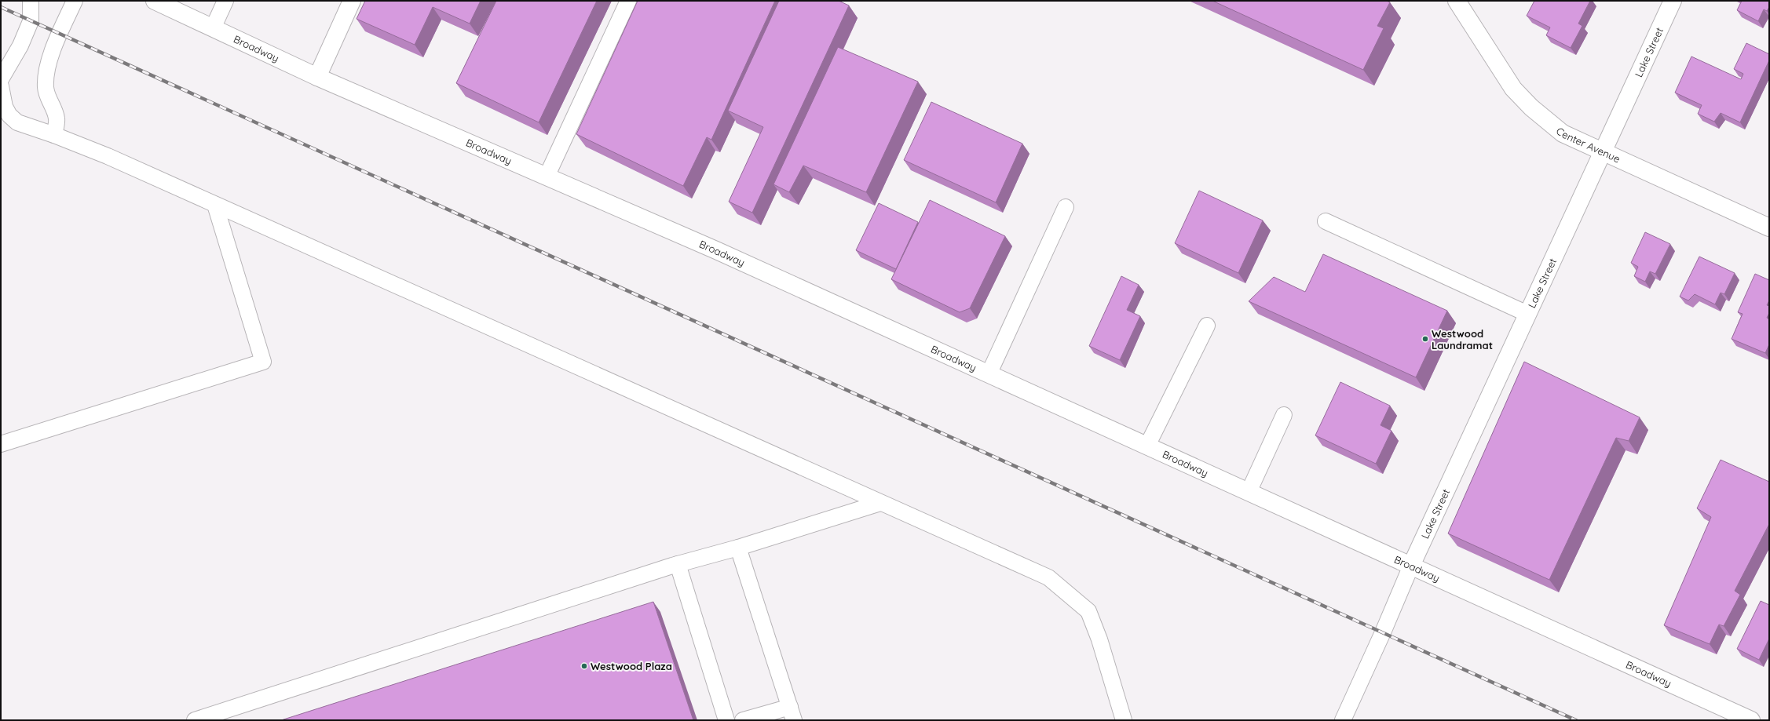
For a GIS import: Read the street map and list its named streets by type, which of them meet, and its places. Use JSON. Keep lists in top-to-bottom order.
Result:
{
  "streets": {
    "street": ["Broadway", "Lake Street", "Center Avenue"]
  },
  "crossings": [
    ["Broadway", "Lake Street"],
    ["Lake Street", "Center Avenue"]
  ],
  "places": ["Westwood Laundramat", "Westwood Plaza"]
}
